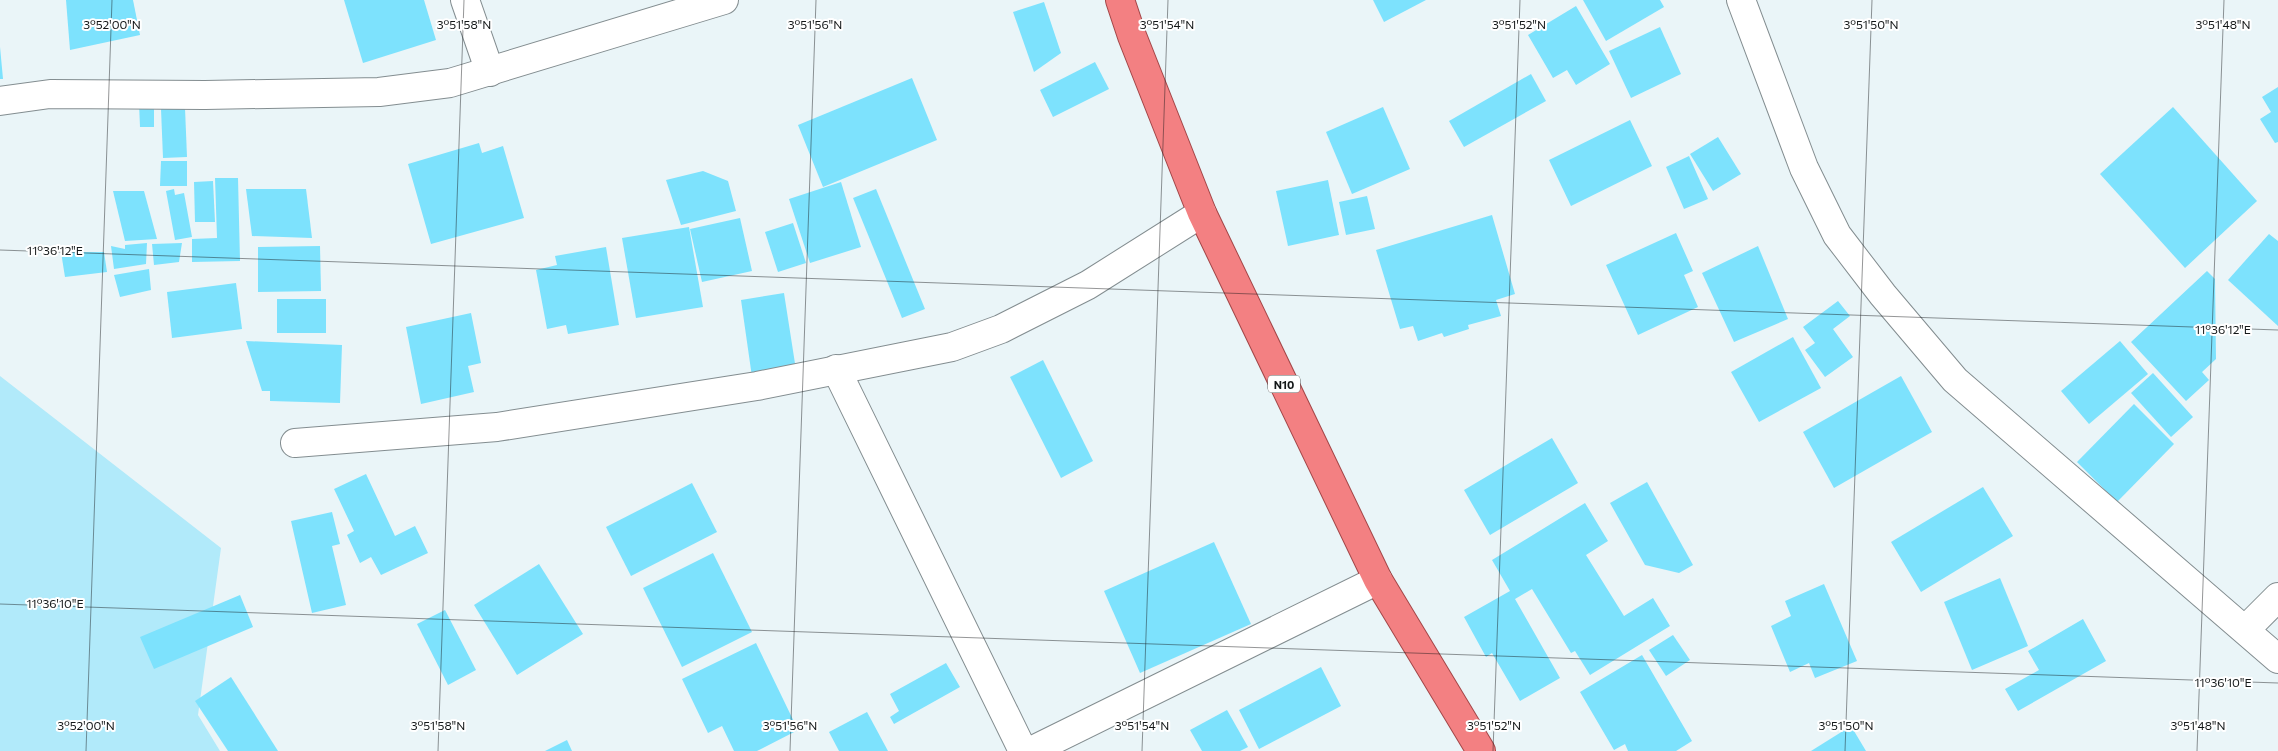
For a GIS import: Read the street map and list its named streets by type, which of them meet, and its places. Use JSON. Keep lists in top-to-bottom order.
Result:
{
  "streets": {
    "highway": ["N10"]
  },
  "coordinates": [
    "3°52'00\"N",
    "3°51'58\"N",
    "3°51'56\"N",
    "3°51'54\"N",
    "3°51'52\"N",
    "3°51'50\"N",
    "3°51'48\"N",
    "11°36'12\"E",
    "11°36'10\"E"
  ]
}
